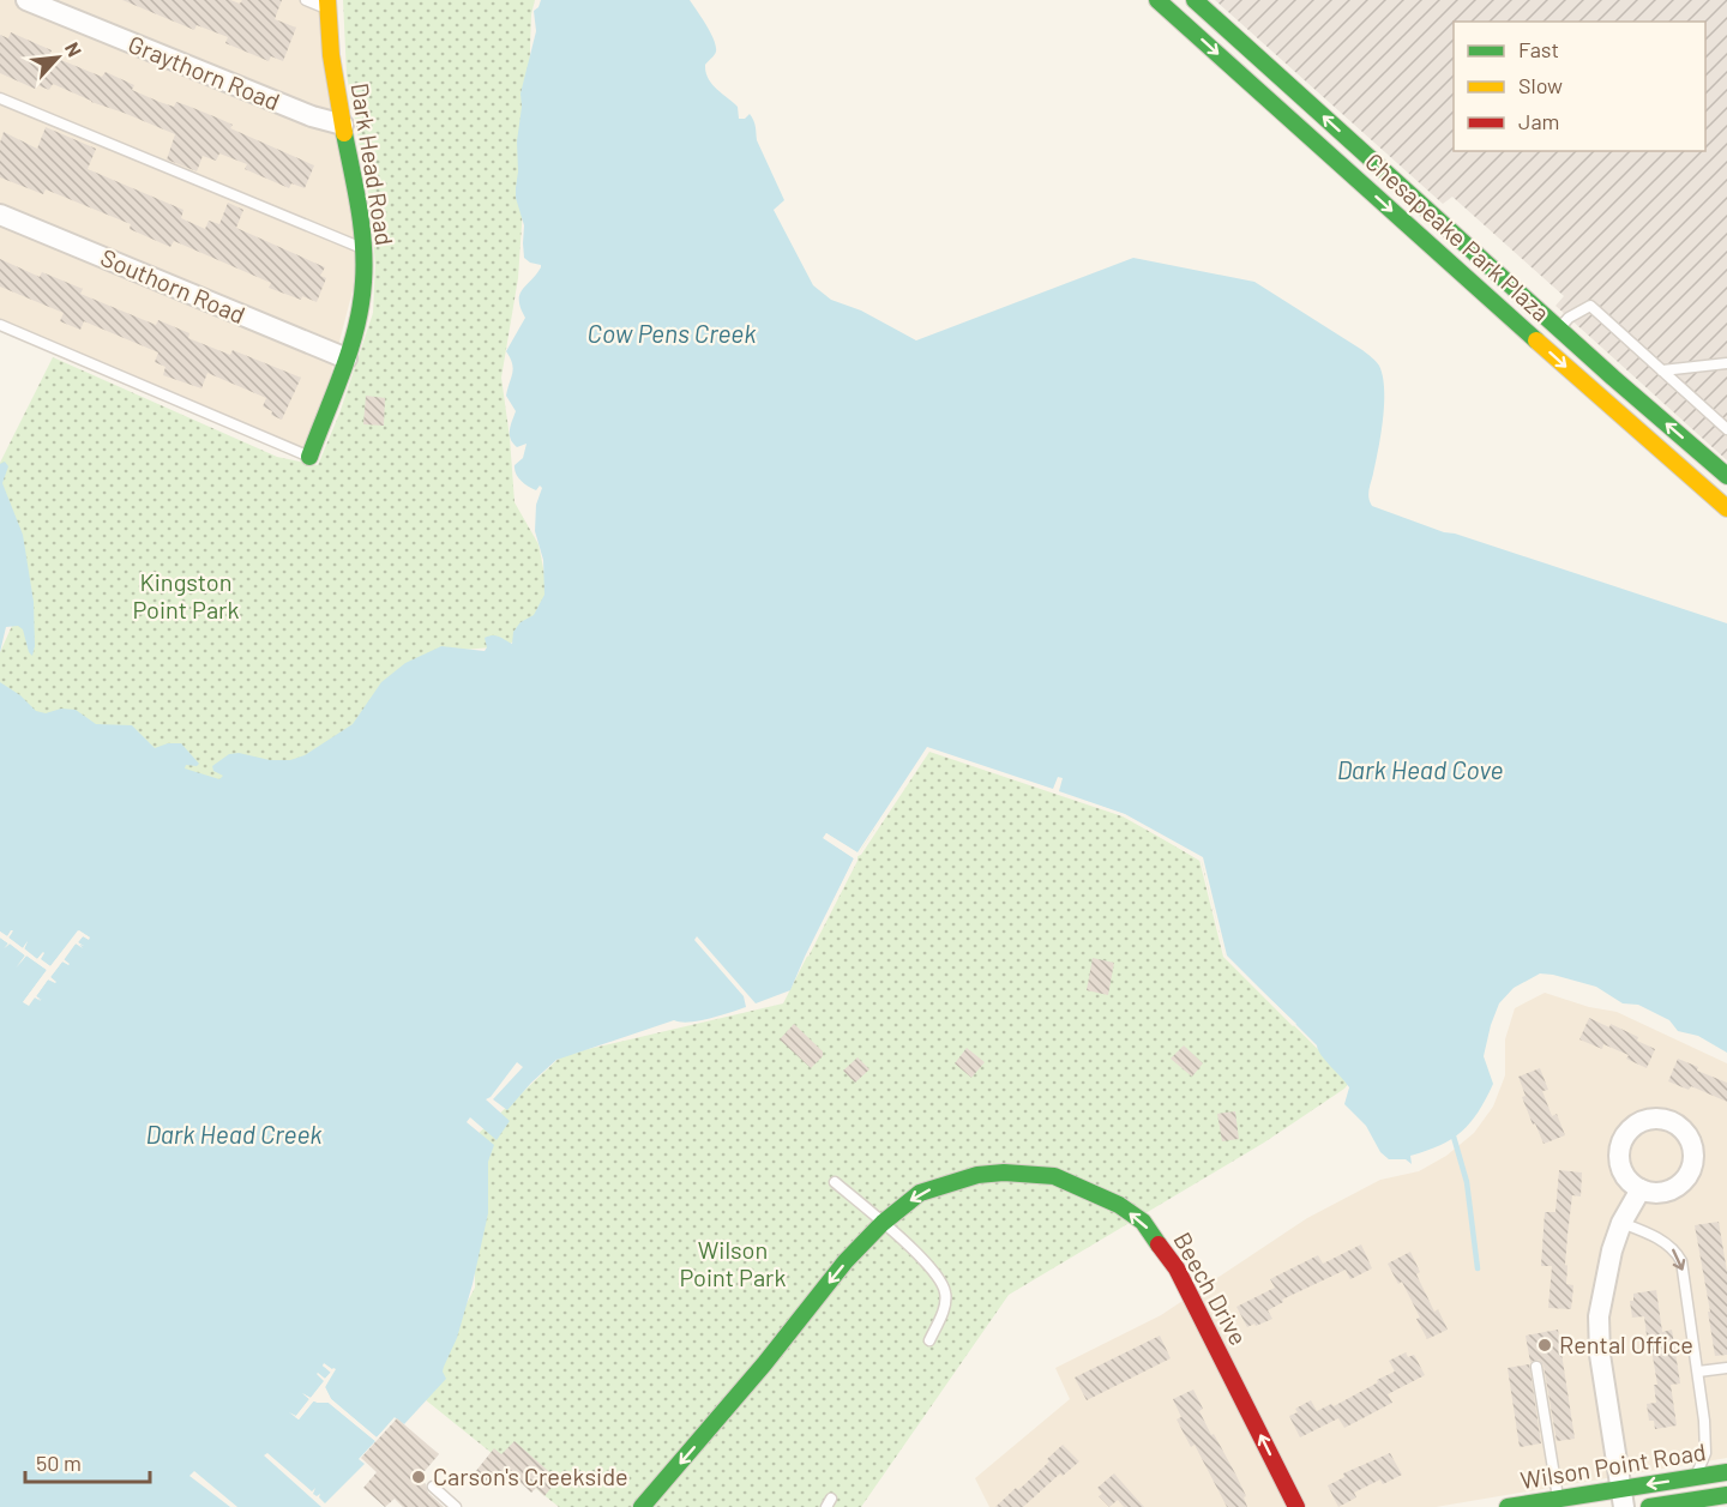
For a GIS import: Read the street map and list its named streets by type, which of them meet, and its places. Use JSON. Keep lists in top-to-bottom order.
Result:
{
  "streets": {
    "street": [
      "Graythorn Road",
      "Dark Head Road",
      "Chesapeake Park Plaza",
      "Southorn Road",
      "Beech Drive",
      "Wilson Point Road"
    ]
  },
  "crossings": [
    ["Graythorn Road", "Dark Head Road"],
    ["Dark Head Road", "Southorn Road"]
  ],
  "water": ["Cow Pens Creek", "Dark Head Cove", "Dark Head Creek"],
  "parks": ["Kingston Point Park", "Wilson Point Park"],
  "places": ["Rental Office", "Carson's Creekside"],
  "legend": ["Fast", "Slow", "Jam"],
  "scale_bar": "50 m",
  "north": "top right"
}
